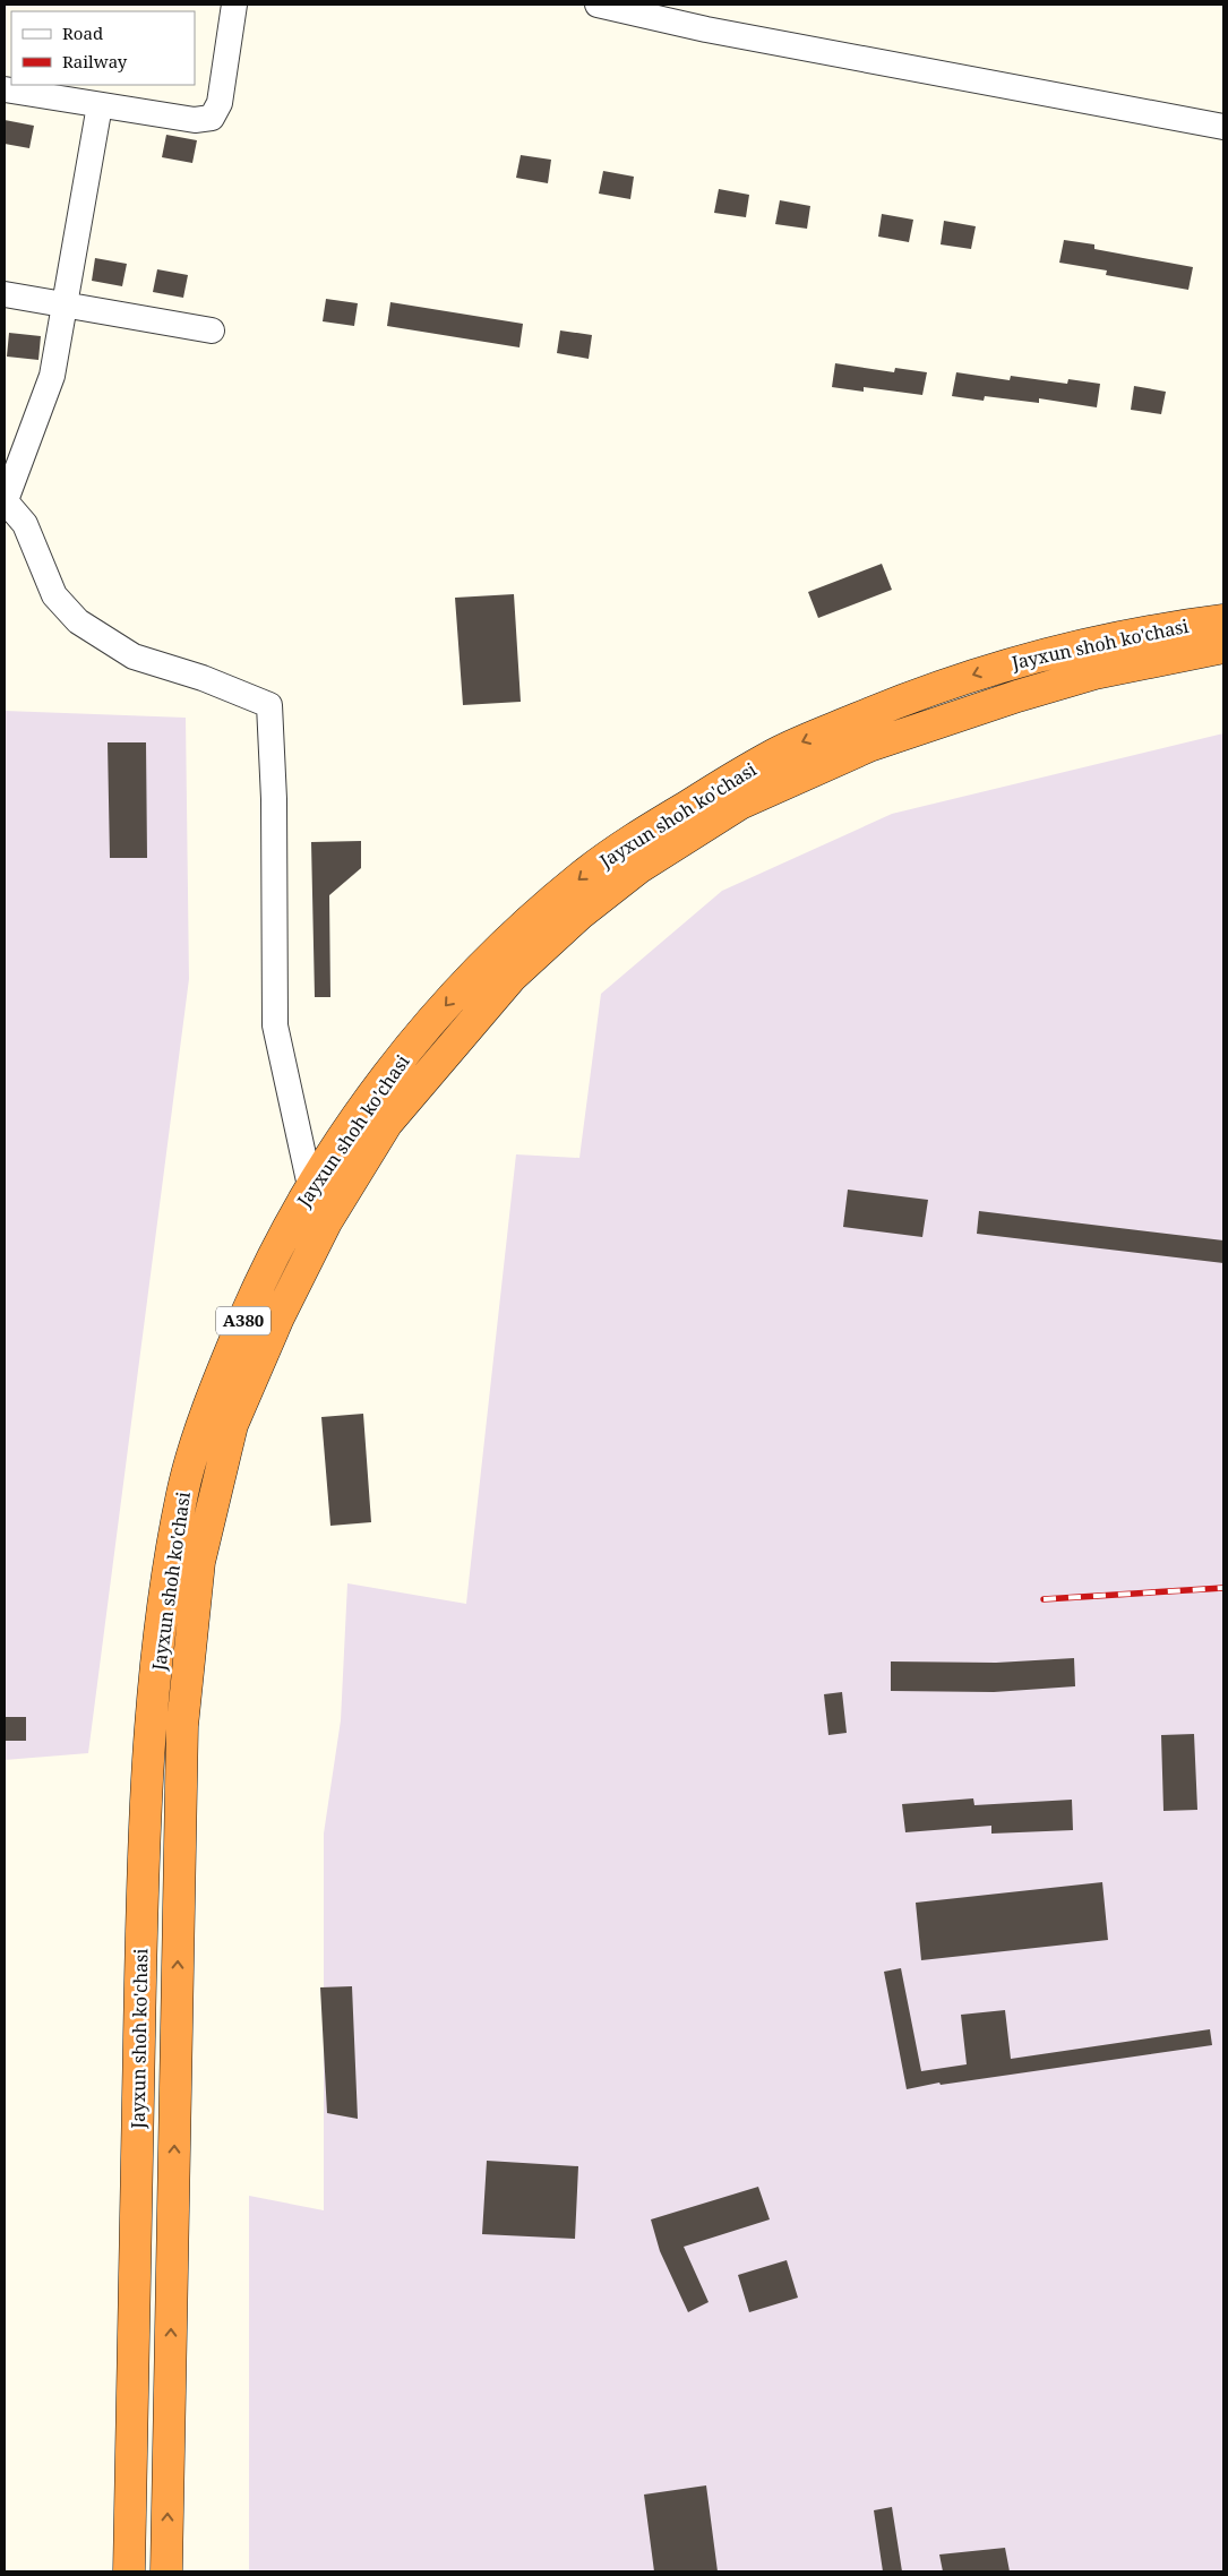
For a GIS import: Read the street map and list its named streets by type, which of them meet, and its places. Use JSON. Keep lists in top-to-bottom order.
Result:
{
  "streets": {
    "highway": ["Jayxun shoh ko'chasi", "A380"]
  },
  "legend": ["Road", "Railway"]
}
